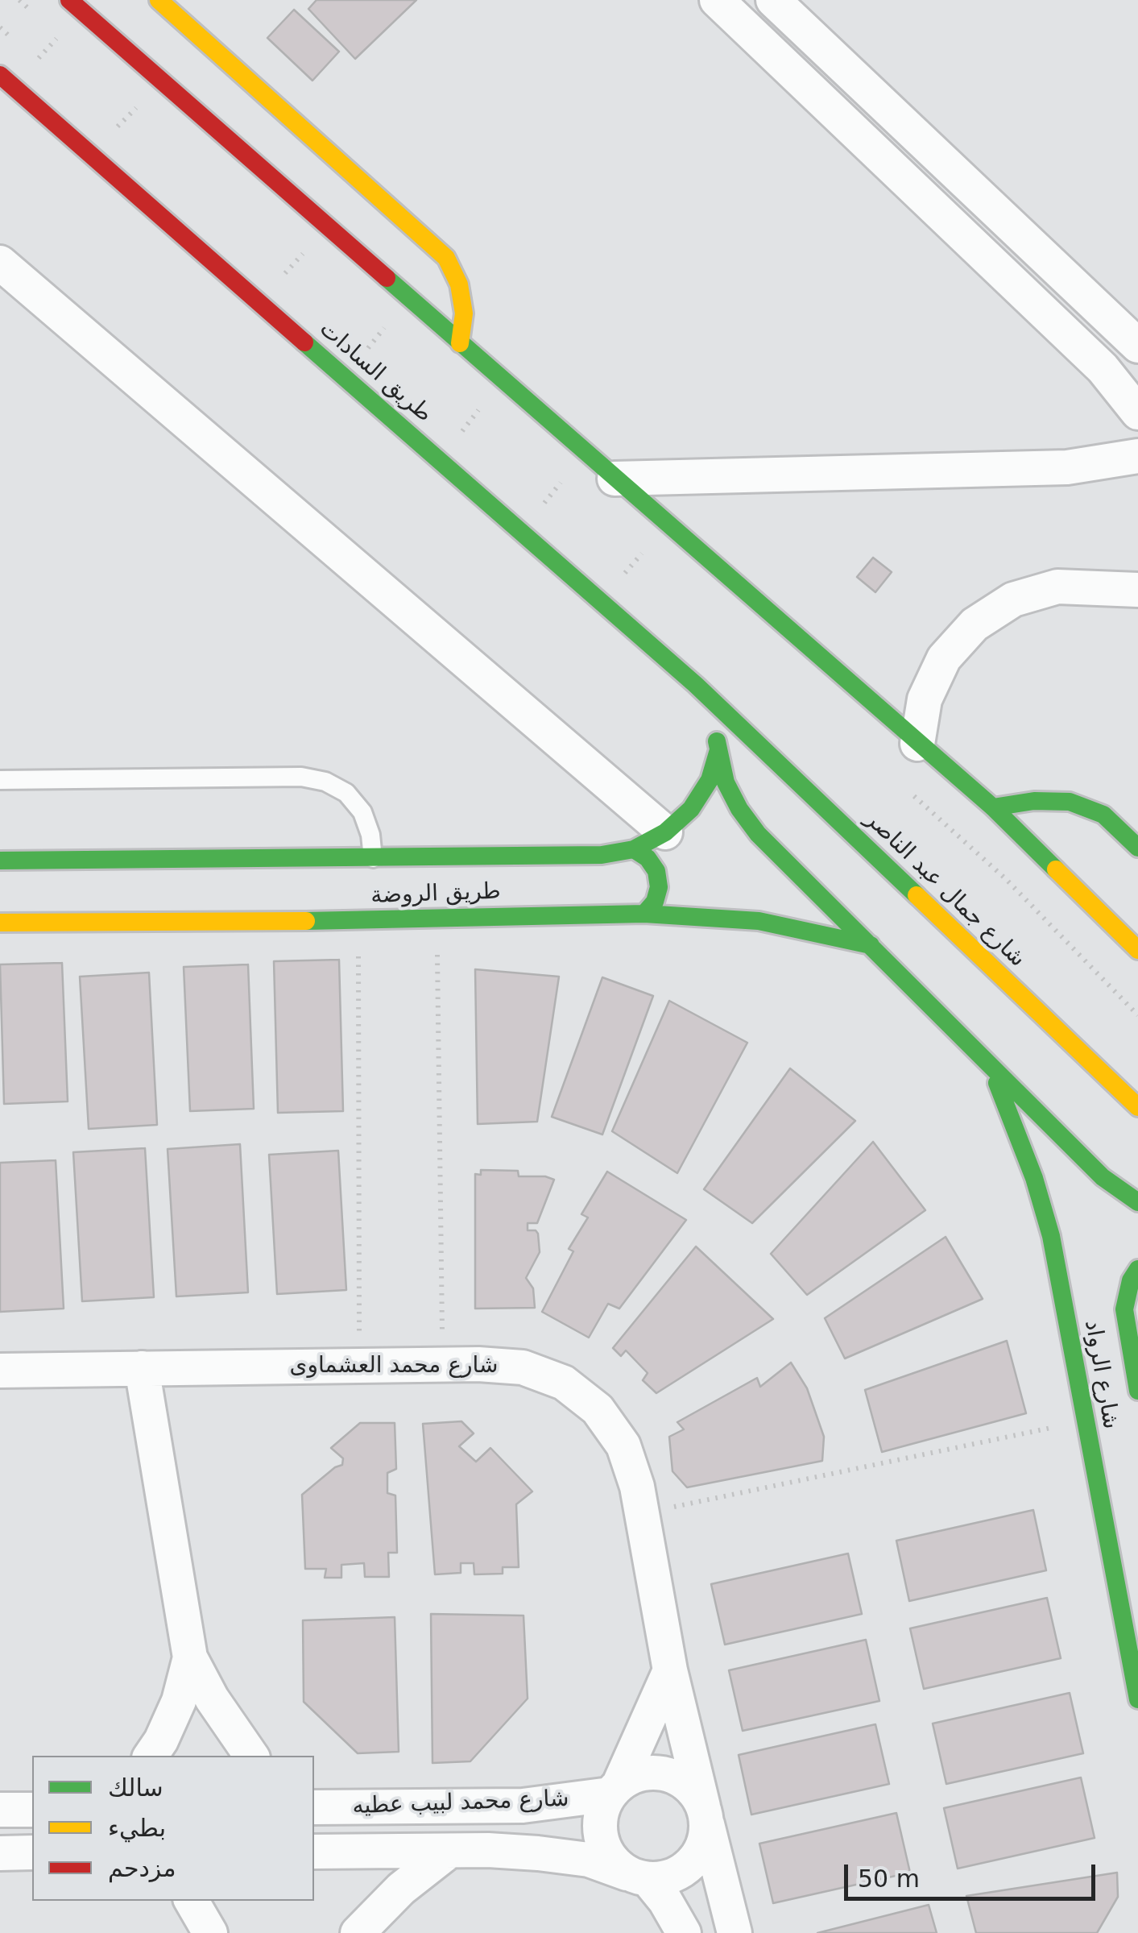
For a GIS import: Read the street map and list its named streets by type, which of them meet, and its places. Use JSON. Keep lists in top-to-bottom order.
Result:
{
  "streets": {
    "street": [
      "طريق السادات",
      "شارع جمال عبد الناصر",
      "طريق الروضة",
      "شارع محمد العشماوى",
      "شارع الرواد",
      "شارع محمد لبيب عطيه"
    ]
  },
  "crossings": [
    ["طريق السادات", "شارع جمال عبد الناصر"],
    ["شارع محمد العشماوى", "شارع محمد لبيب عطيه"]
  ],
  "legend": ["سالك", "بطيء", "مزدحم"],
  "scale_bar": "50 m"
}
